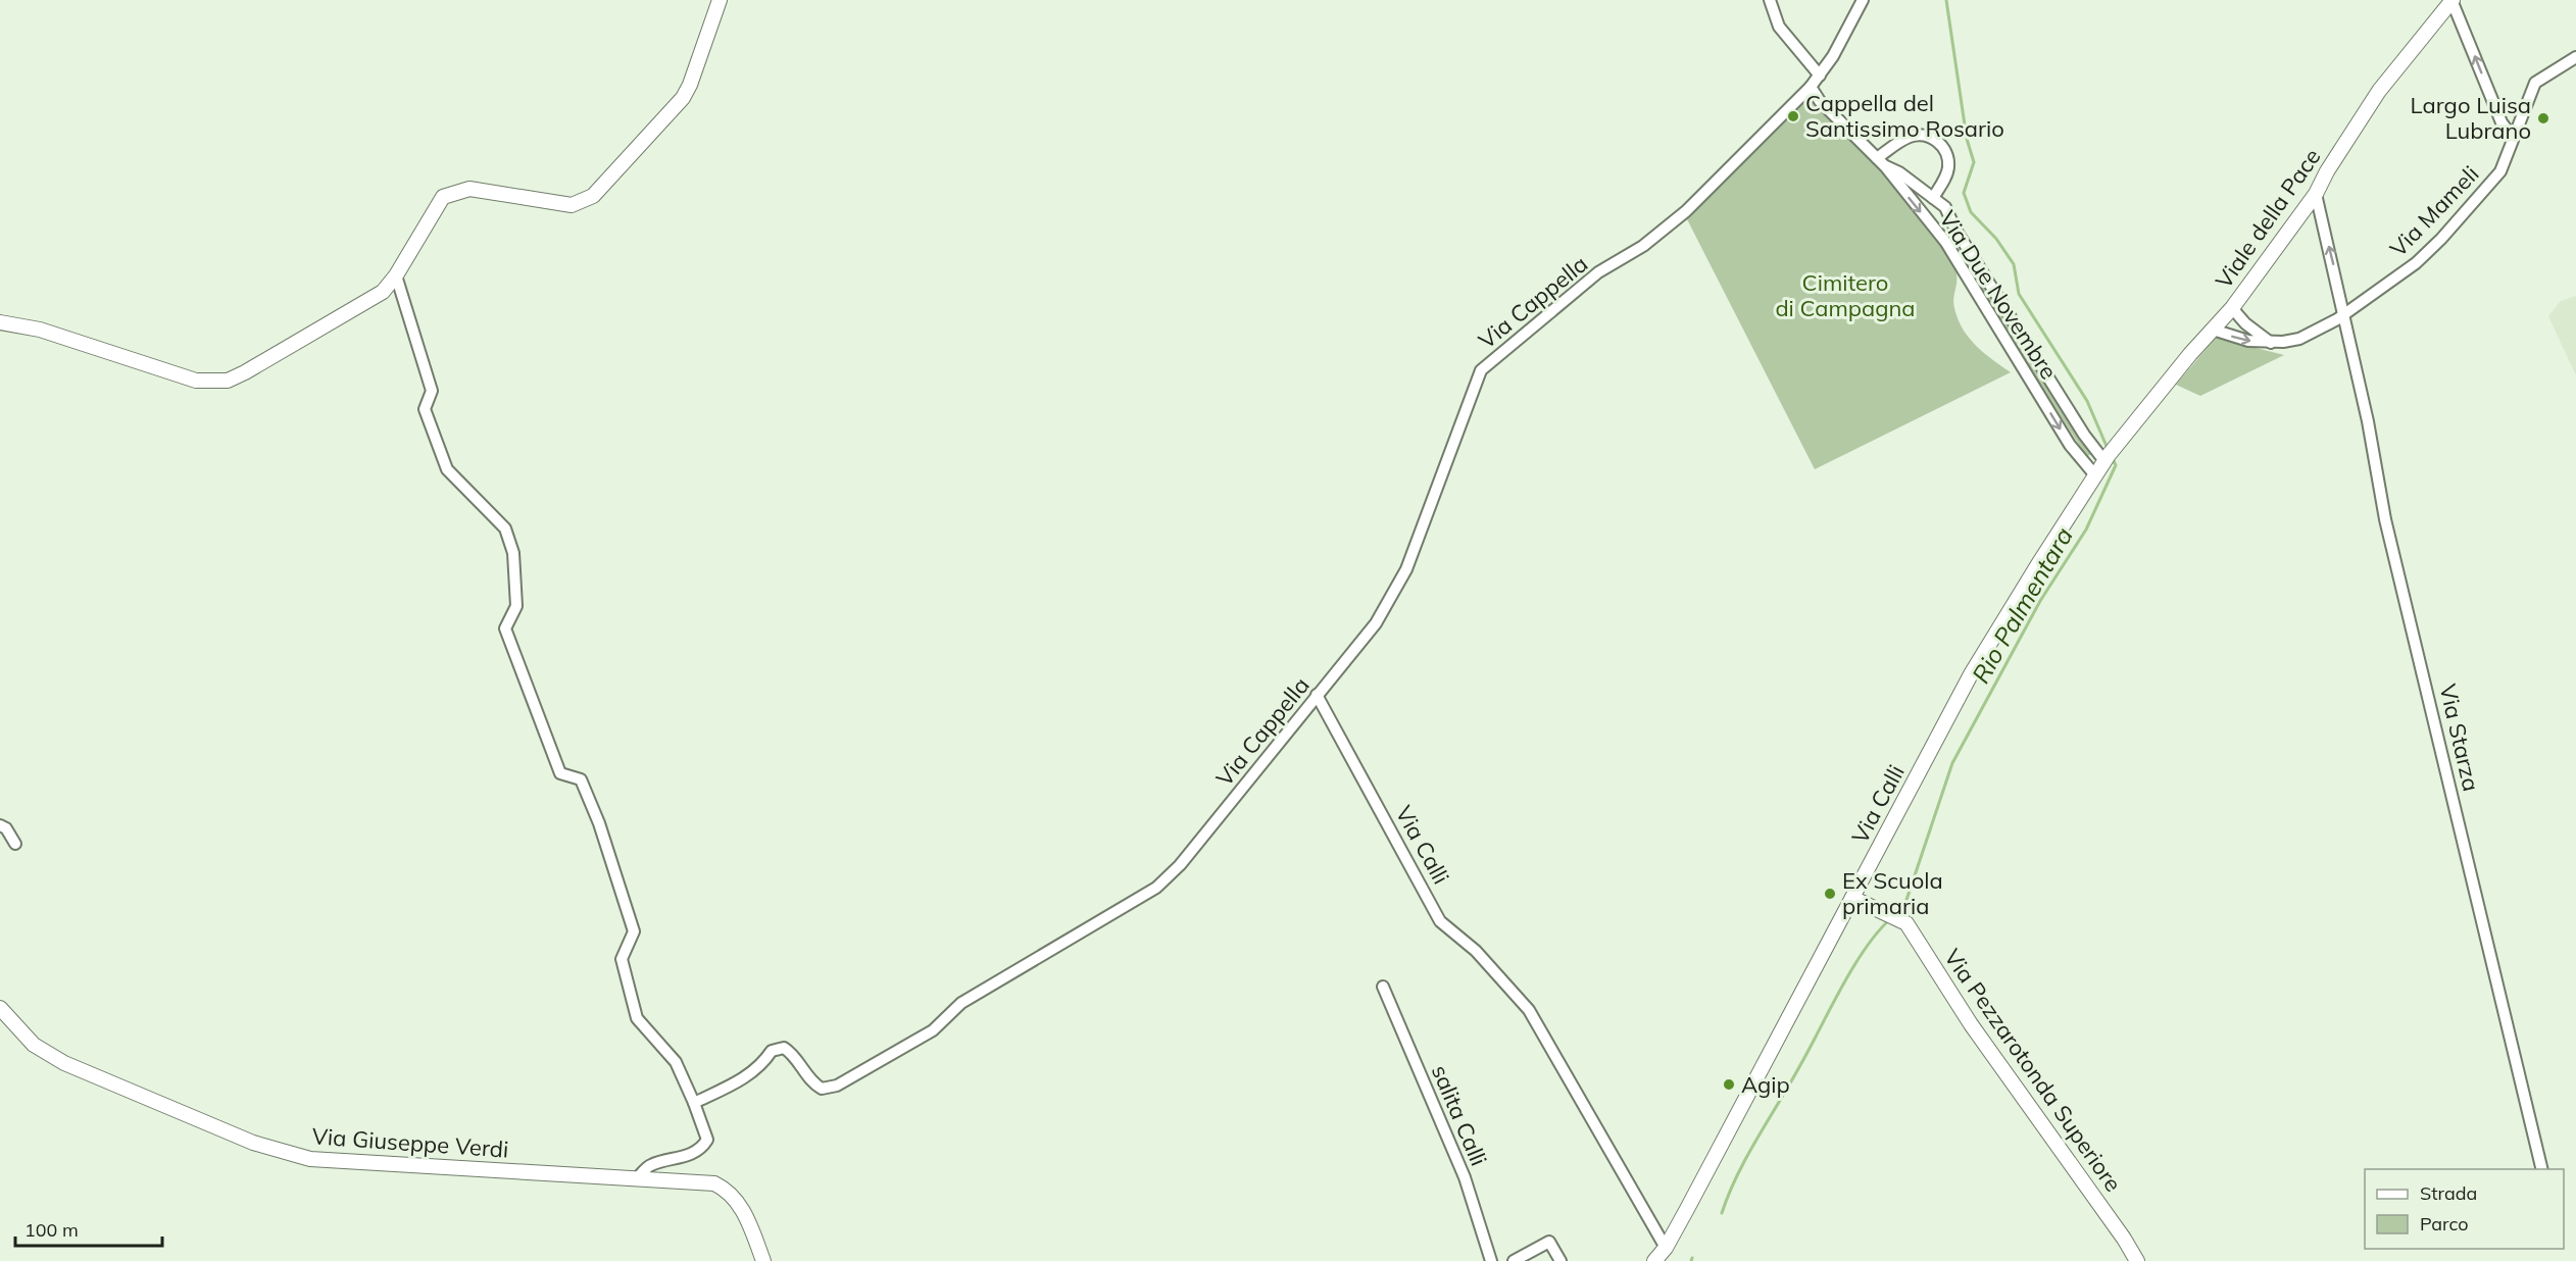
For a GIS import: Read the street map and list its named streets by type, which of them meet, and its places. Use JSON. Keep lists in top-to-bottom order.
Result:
{
  "streets": {
    "street": [
      "Via Mameli",
      "Viale della Pace",
      "Via Due Novembre",
      "Via Cappella",
      "Via Starza",
      "Via Calli",
      "Via Pezzarotonda Superiore",
      "salita Calli",
      "Via Giuseppe Verdi"
    ]
  },
  "crossings": [
    ["Via Mameli", "Viale della Pace"],
    ["Via Mameli", "Via Starza"],
    ["Viale della Pace", "Via Due Novembre"],
    ["Viale della Pace", "Via Starza"],
    ["Viale della Pace", "Via Calli"],
    ["Via Due Novembre", "Via Cappella"],
    ["Via Due Novembre", "Via Calli"],
    ["Via Cappella", "Via Calli"],
    ["Via Calli", "Via Pezzarotonda Superiore"]
  ],
  "water": ["Rio Palmentara"],
  "parks": ["Cimitero di Campagna"],
  "places": [
    "Cappella del Santissimo Rosario",
    "Largo Luisa Lubrano",
    "Ex Scuola primaria",
    "Agip"
  ],
  "legend": ["Strada", "Parco"],
  "scale_bar": "100 m"
}
